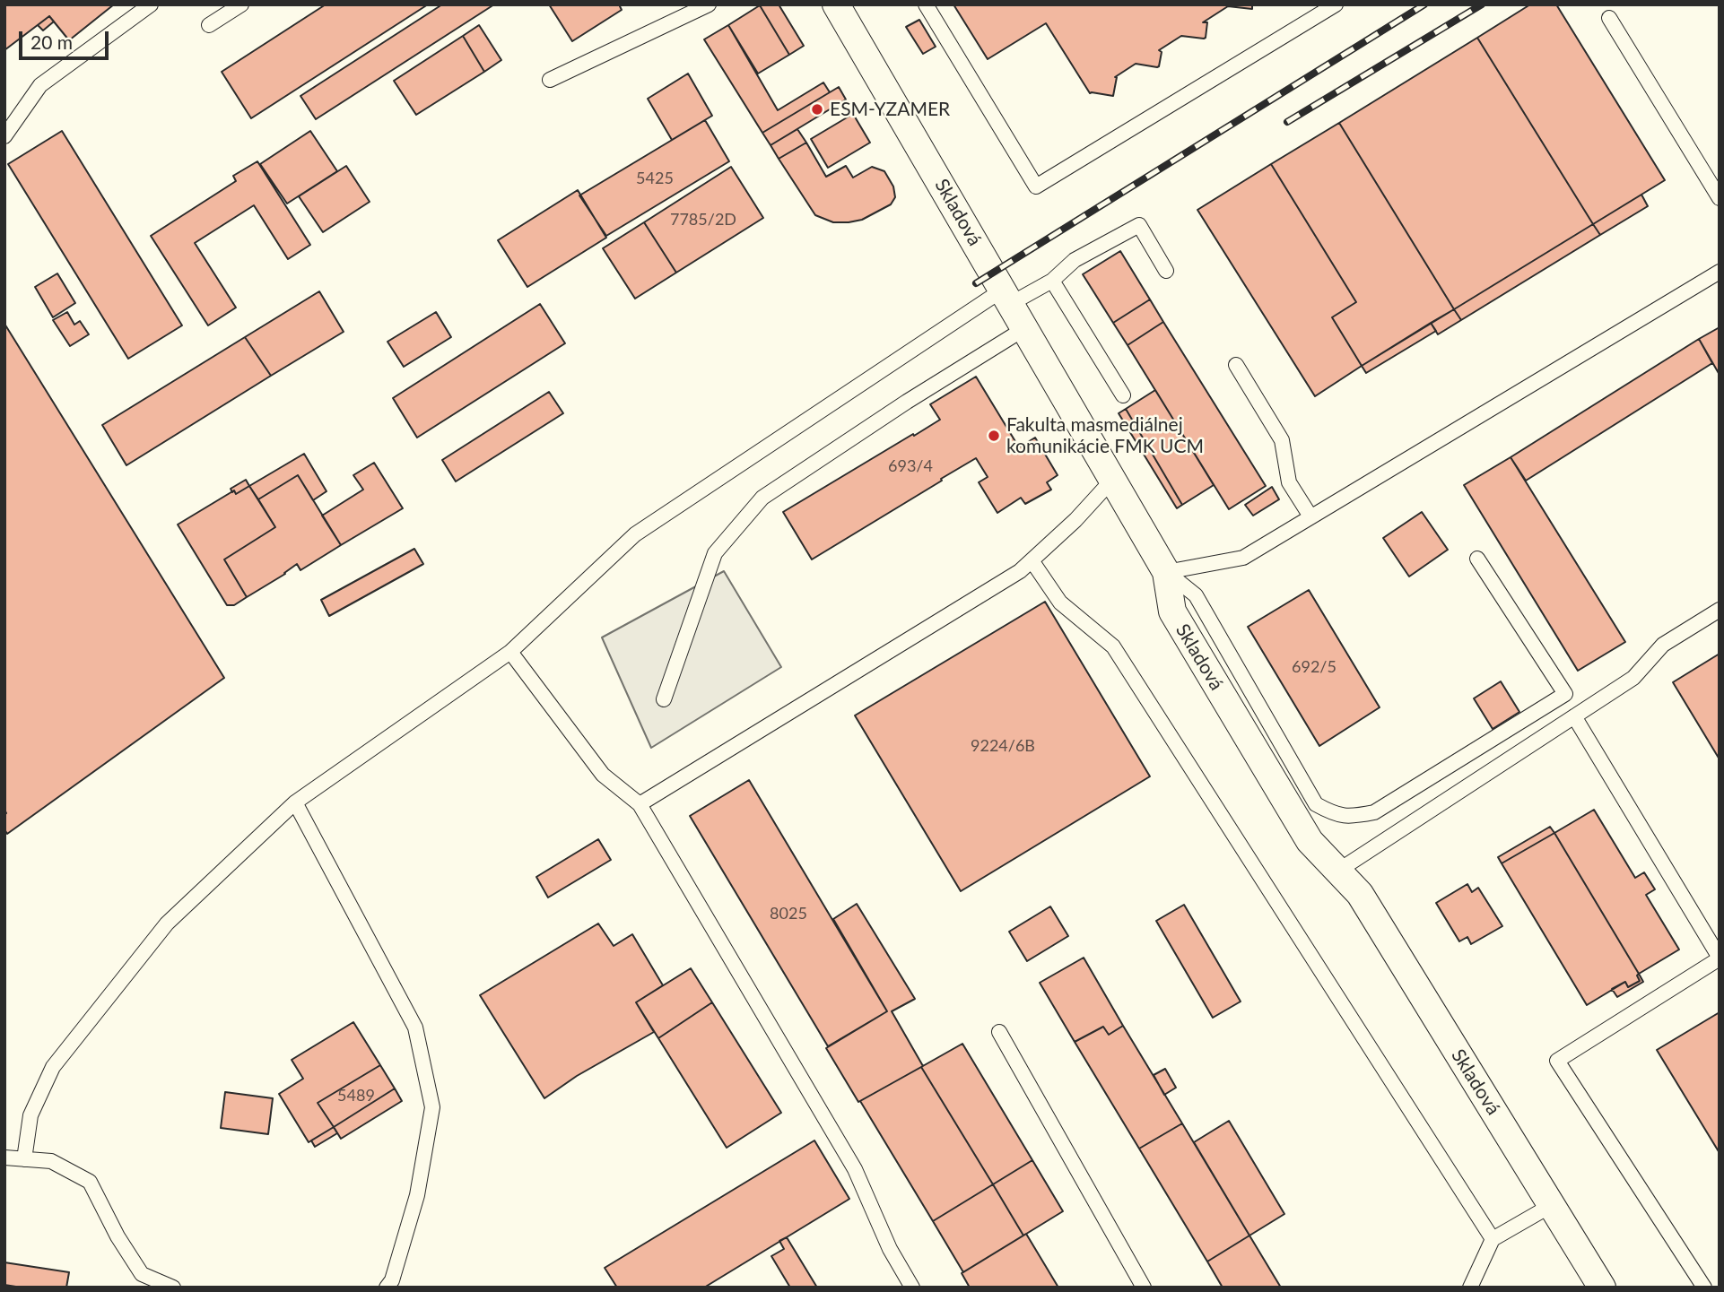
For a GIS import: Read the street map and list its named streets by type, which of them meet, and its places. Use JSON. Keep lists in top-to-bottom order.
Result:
{
  "streets": {
    "street": ["Skladová"]
  },
  "places": ["ESM-YZAMER", "Fakulta masmediálnej komunikácie FMK UCM"],
  "house_numbers": [
    "5425",
    "7785/2D",
    "693/4",
    "692/5",
    "9224/6B",
    "8025",
    "5489"
  ],
  "scale_bar": "20 m"
}
